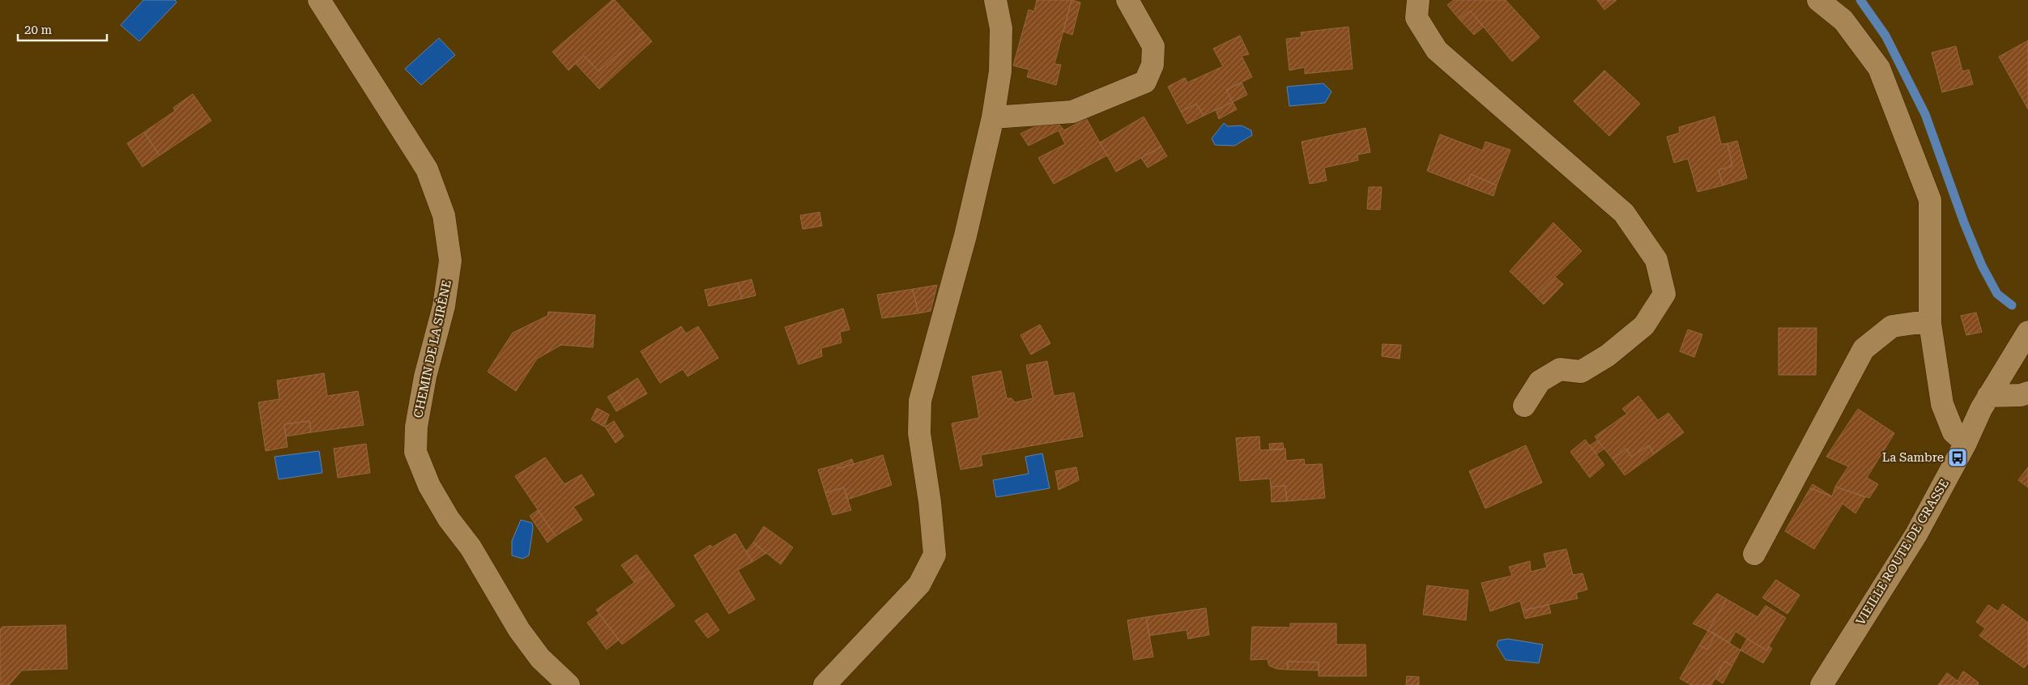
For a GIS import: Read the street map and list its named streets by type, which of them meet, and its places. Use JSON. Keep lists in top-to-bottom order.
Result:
{
  "streets": {
    "street": ["CHEMIN DE LA SIRÈNE", "VIEILLE ROUTE DE GRASSE"]
  },
  "places": {
    "bus stop": ["La Sambre"]
  },
  "scale_bar": "20 m"
}
